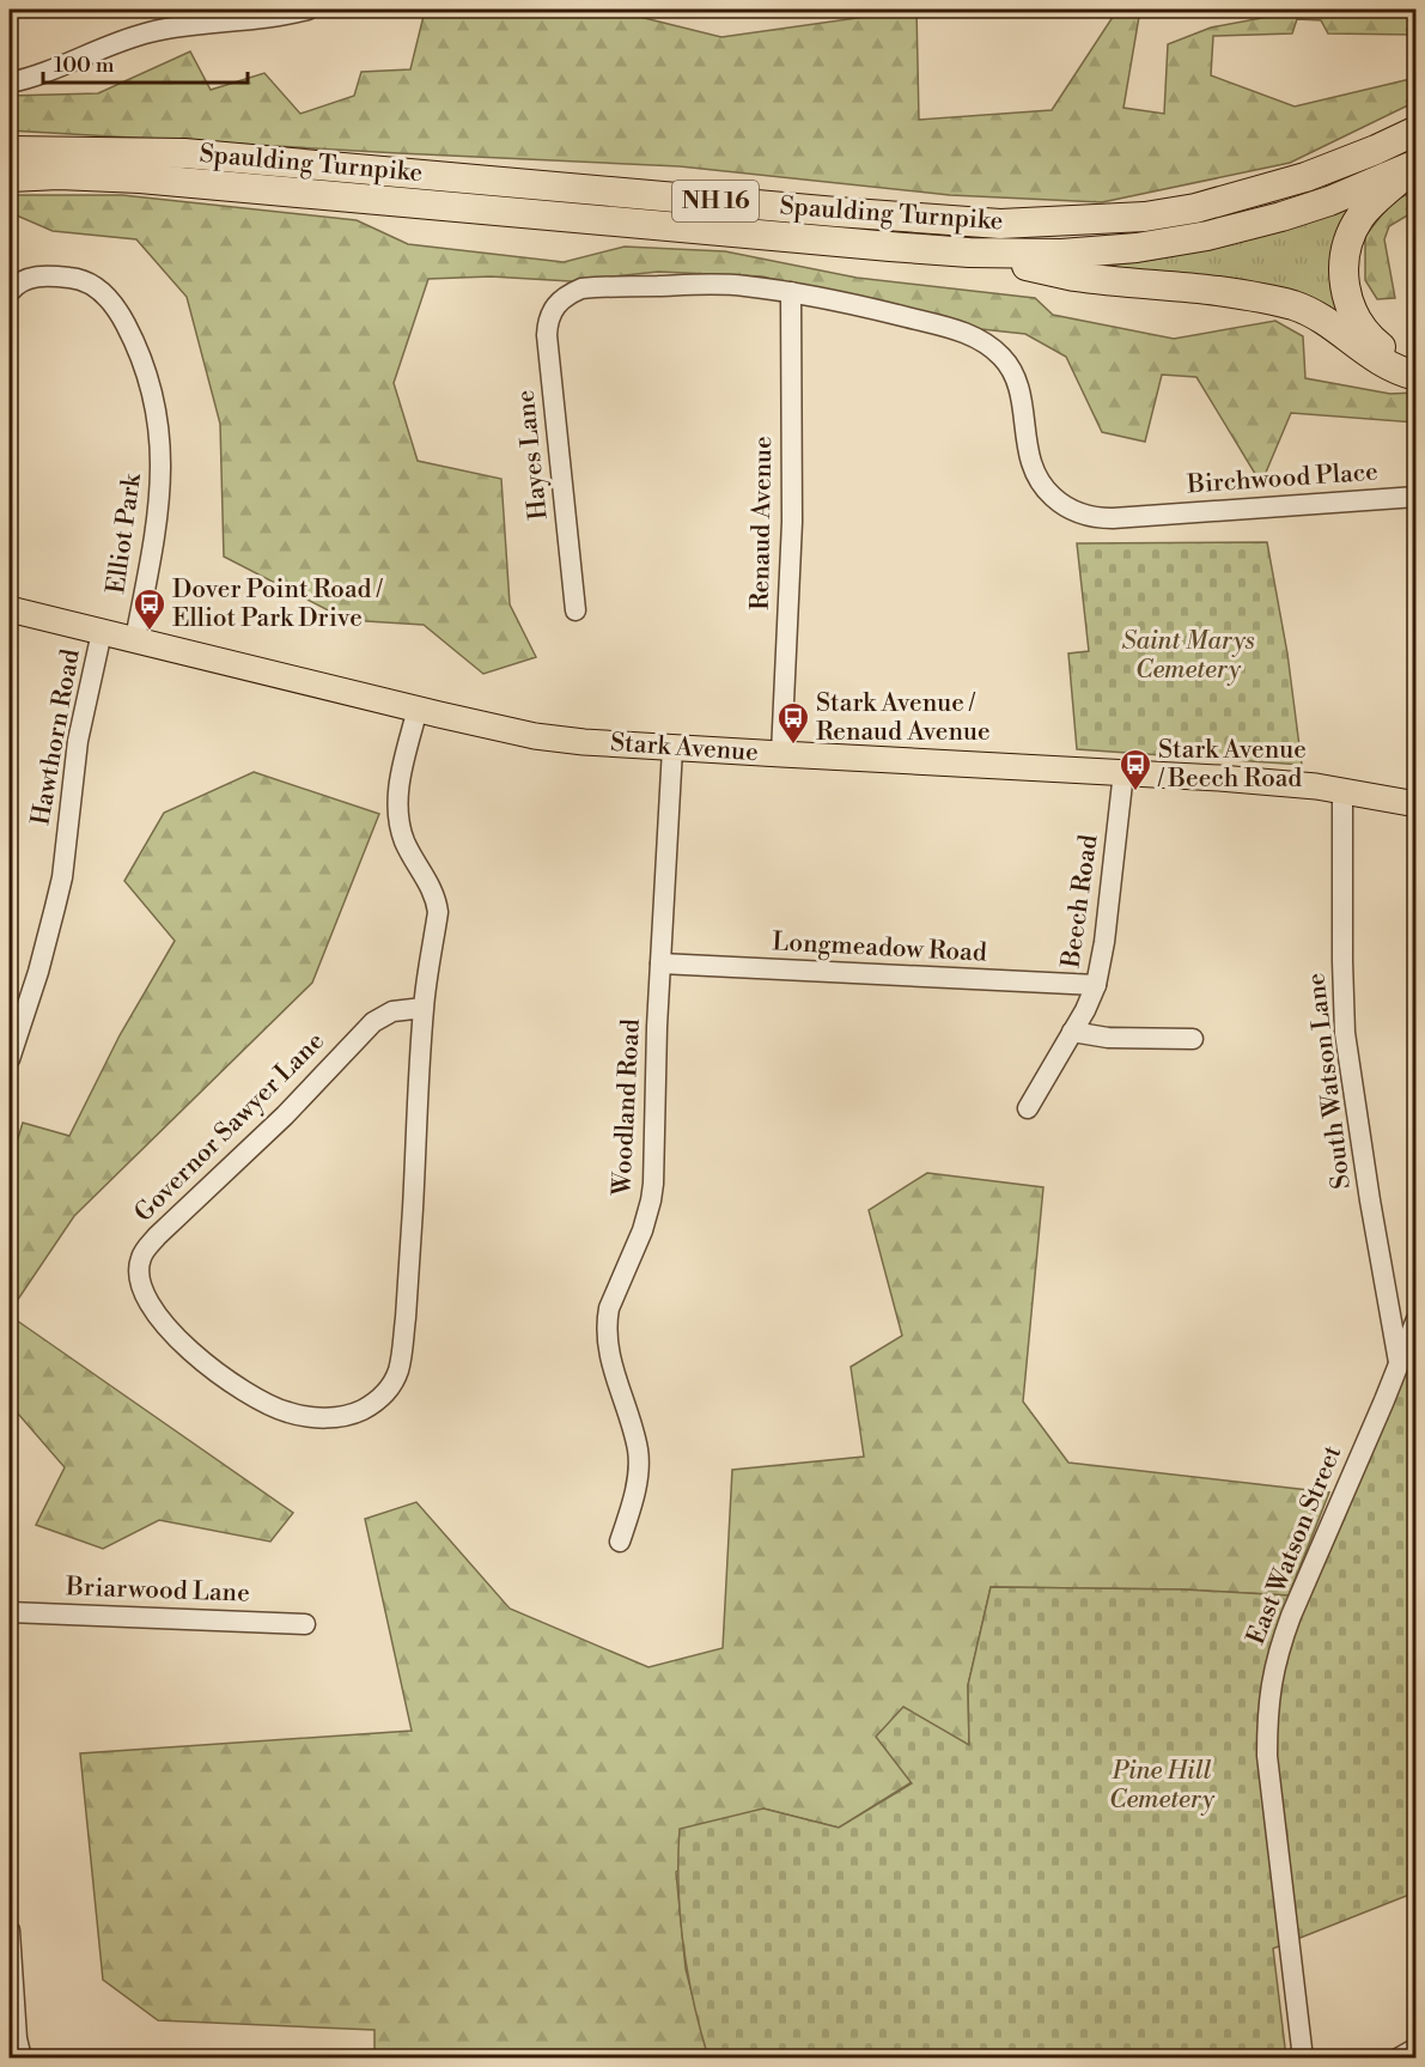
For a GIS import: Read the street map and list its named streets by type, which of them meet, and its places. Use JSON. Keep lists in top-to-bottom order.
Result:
{
  "streets": {
    "highway": ["Spaulding Turnpike", "NH 16"],
    "main road": ["Stark Avenue"],
    "street": [
      "Hayes Lane",
      "Birchwood Place",
      "Renaud Avenue",
      "Elliot Park",
      "Hawthorn Road",
      "Beech Road",
      "Longmeadow Road",
      "South Watson Lane",
      "Woodland Road",
      "Governor Sawyer Lane",
      "East Watson Street",
      "Briarwood Lane"
    ]
  },
  "crossings": [
    ["Hayes Lane", "Birchwood Place"],
    ["Birchwood Place", "Renaud Avenue"],
    ["Renaud Avenue", "Stark Avenue"],
    ["Elliot Park", "Stark Avenue"],
    ["Hawthorn Road", "Stark Avenue"],
    ["Stark Avenue", "Beech Road"],
    ["Stark Avenue", "South Watson Lane"],
    ["Stark Avenue", "Woodland Road"],
    ["Stark Avenue", "Governor Sawyer Lane"],
    ["Beech Road", "Longmeadow Road"],
    ["Longmeadow Road", "Woodland Road"],
    ["South Watson Lane", "East Watson Street"]
  ],
  "parks": ["Saint Marys Cemetery", "Pine Hill Cemetery"],
  "places": {
    "bus stop": ["Dover Point Road / Elliot Park Drive", "Stark Avenue / Renaud Avenue", "Stark Avenue / Beech Road"]
  },
  "scale_bar": "100 m"
}
